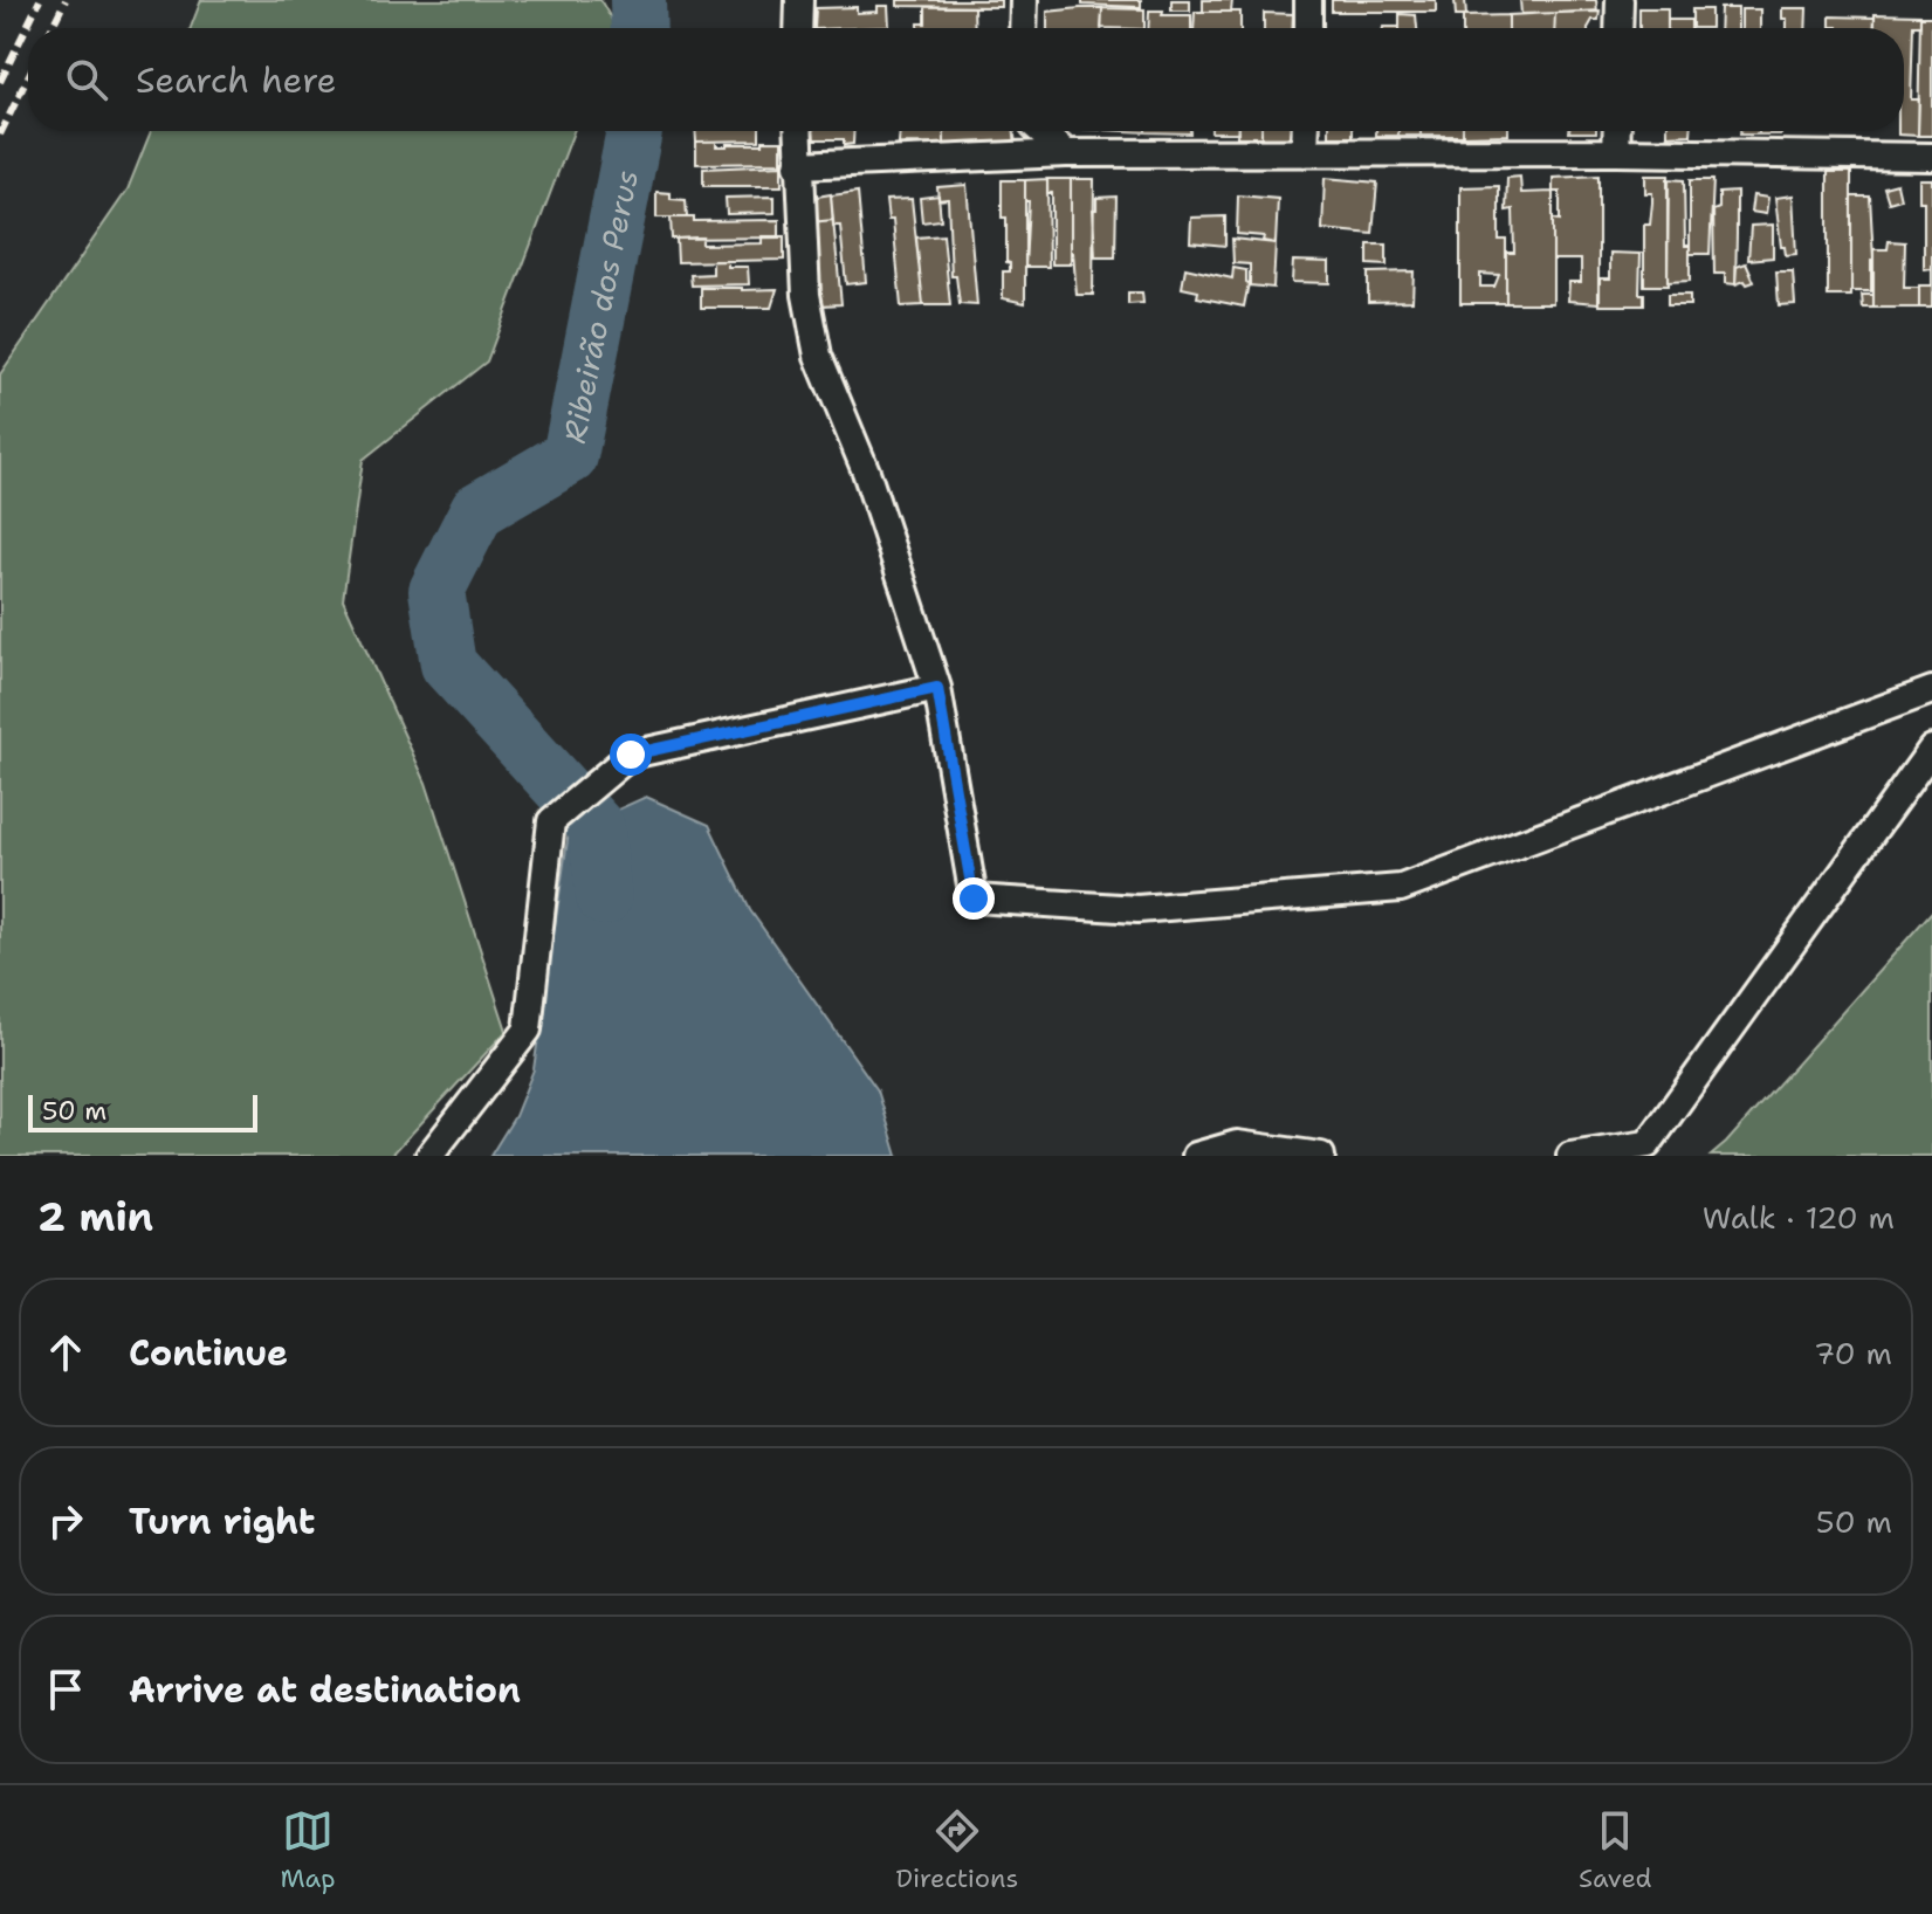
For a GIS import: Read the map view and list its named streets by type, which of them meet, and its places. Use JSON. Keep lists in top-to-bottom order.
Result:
{
  "water": ["Ribeirão dos Perus"],
  "scale_bar": "50 m",
  "page": {
    "search": "Search here",
    "scale": "50 m",
    "heading": ["2 min", "Walk · 120 m"],
    "list": [
      ["Continue", "70 m"],
      ["Turn right", "50 m"],
      "Arrive at destination"
    ],
    "nav": ["Map", "Directions", "Saved"]
  }
}
